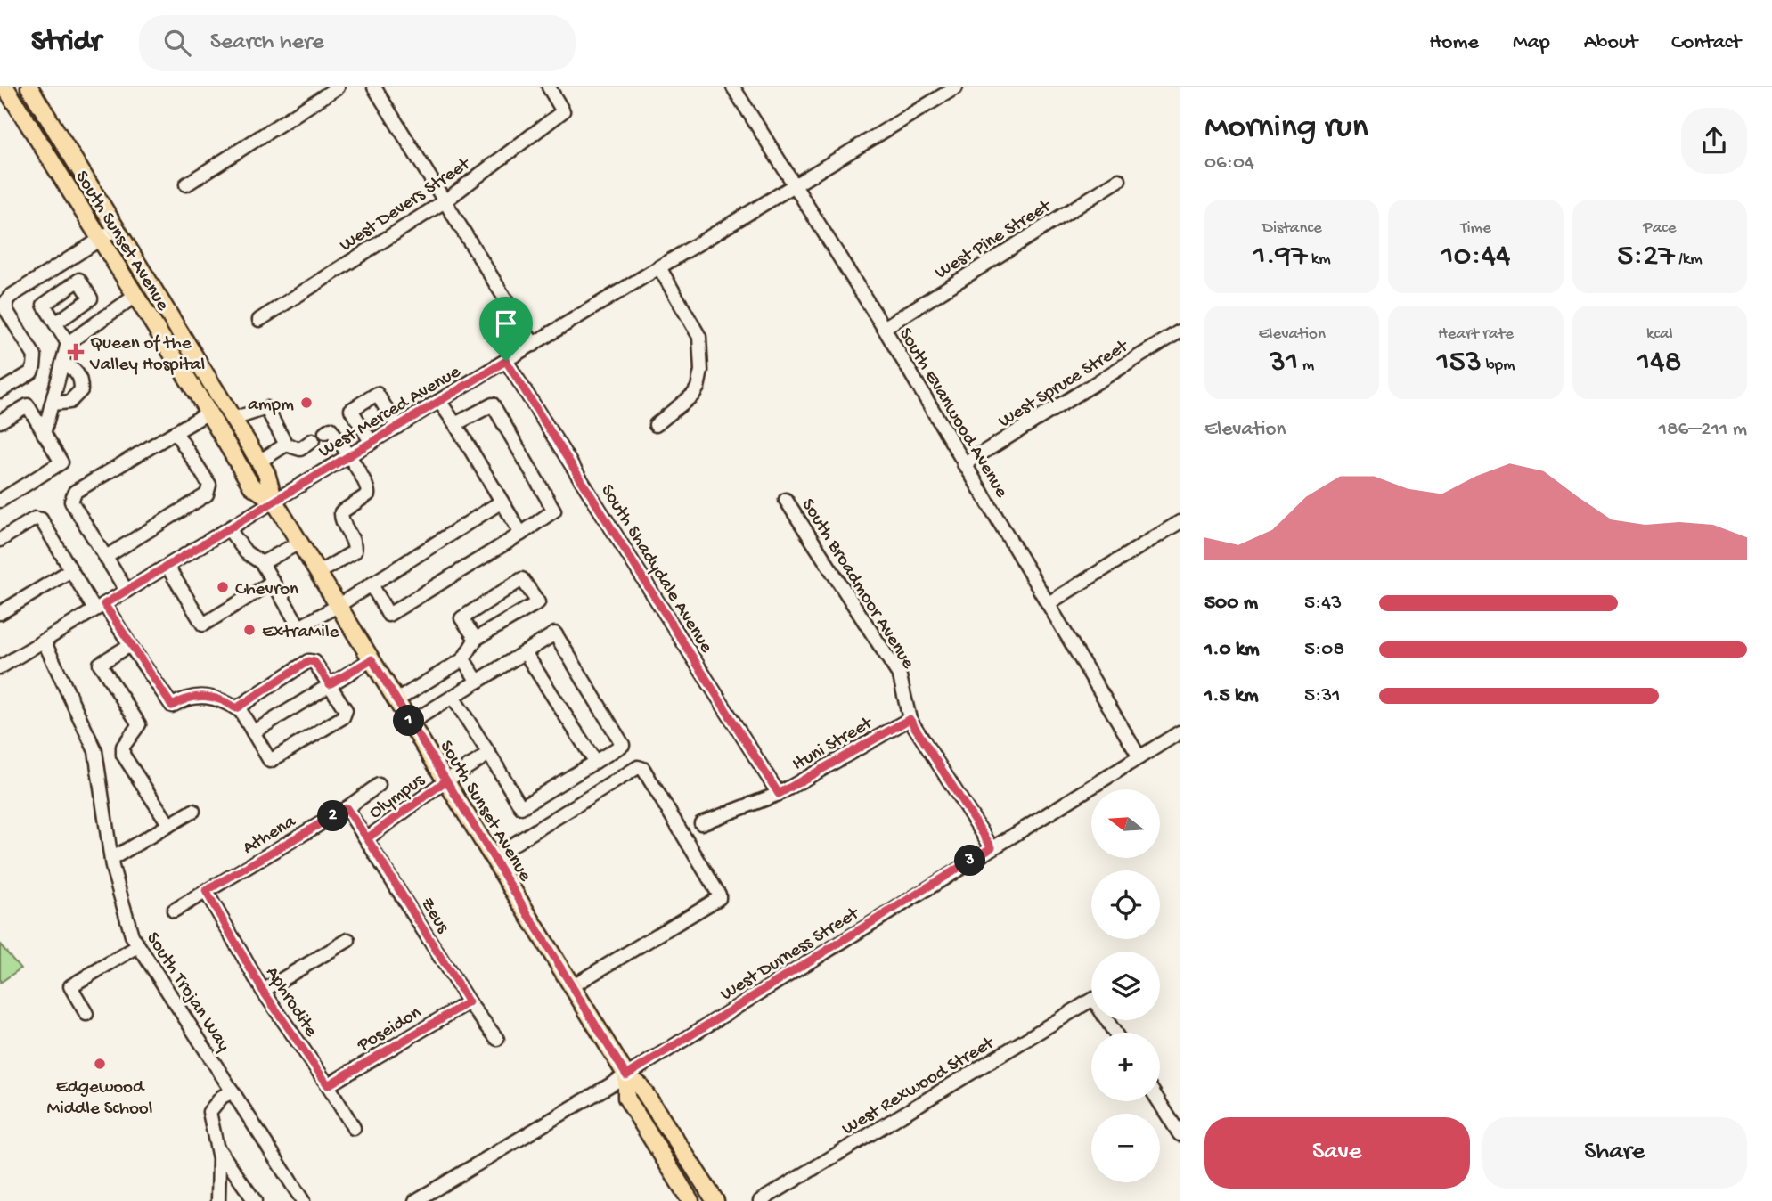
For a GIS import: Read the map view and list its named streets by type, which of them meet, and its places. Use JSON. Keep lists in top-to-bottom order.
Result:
{
  "streets": {
    "main road": ["South Sunset Avenue"],
    "street": [
      "West Devers Street",
      "West Pine Street",
      "West Spruce Street",
      "West Merced Avenue",
      "South Evanwood Avenue",
      "South Shadydale Avenue",
      "South Broadmoor Avenue",
      "Ituni Street",
      "Olympus",
      "Athena",
      "Zeus",
      "West Durness Street",
      "South Trojan Way",
      "Aphrodite",
      "Poseidon",
      "West Rexwood Street"
    ]
  },
  "crossings": [
    ["West Pine Street", "South Evanwood Avenue"],
    ["South Sunset Avenue", "West Merced Avenue"],
    ["South Sunset Avenue", "Olympus"],
    ["South Sunset Avenue", "West Durness Street"],
    ["West Spruce Street", "South Evanwood Avenue"],
    ["West Merced Avenue", "South Evanwood Avenue"],
    ["West Merced Avenue", "South Shadydale Avenue"],
    ["West Merced Avenue", "South Trojan Way"],
    ["South Evanwood Avenue", "West Durness Street"],
    ["South Shadydale Avenue", "Ituni Street"],
    ["South Broadmoor Avenue", "Ituni Street"],
    ["South Broadmoor Avenue", "West Durness Street"],
    ["Olympus", "Zeus"],
    ["Athena", "Zeus"],
    ["Athena", "Aphrodite"],
    ["Zeus", "Poseidon"],
    ["Aphrodite", "Poseidon"]
  ],
  "places": {
    "health": ["Queen of the Valley Hospital"],
    "other": [
      "ampm",
      "Chevron",
      "ExtraMile",
      "Edgewood Middle School"
    ]
  },
  "north": "left",
  "page": {
    "header": "Stridr",
    "search": "Search here",
    "nav": [
      "Home",
      "Map",
      "About",
      "Contact"
    ],
    "heading": ["Morning run", "06:04"],
    "stats": [
      ["Distance", "1.97 km"],
      ["Time", "10:44"],
      ["Pace", "5:27 /km"],
      ["Elevation", "31 m"],
      ["Heart rate", "153 bpm"],
      ["kcal", "148"]
    ],
    "chart": ["Elevation", "186–211 m"],
    "list": [
      {
        "name": "500 m",
        "note": "5:43"
      },
      {
        "name": "1.0 km",
        "note": "5:08"
      },
      {
        "name": "1.5 km",
        "note": "5:31"
      }
    ],
    "pins": ["1", "2", "3"],
    "map_buttons": ["+", "−"],
    "buttons": ["Save", "Share"]
  }
}
